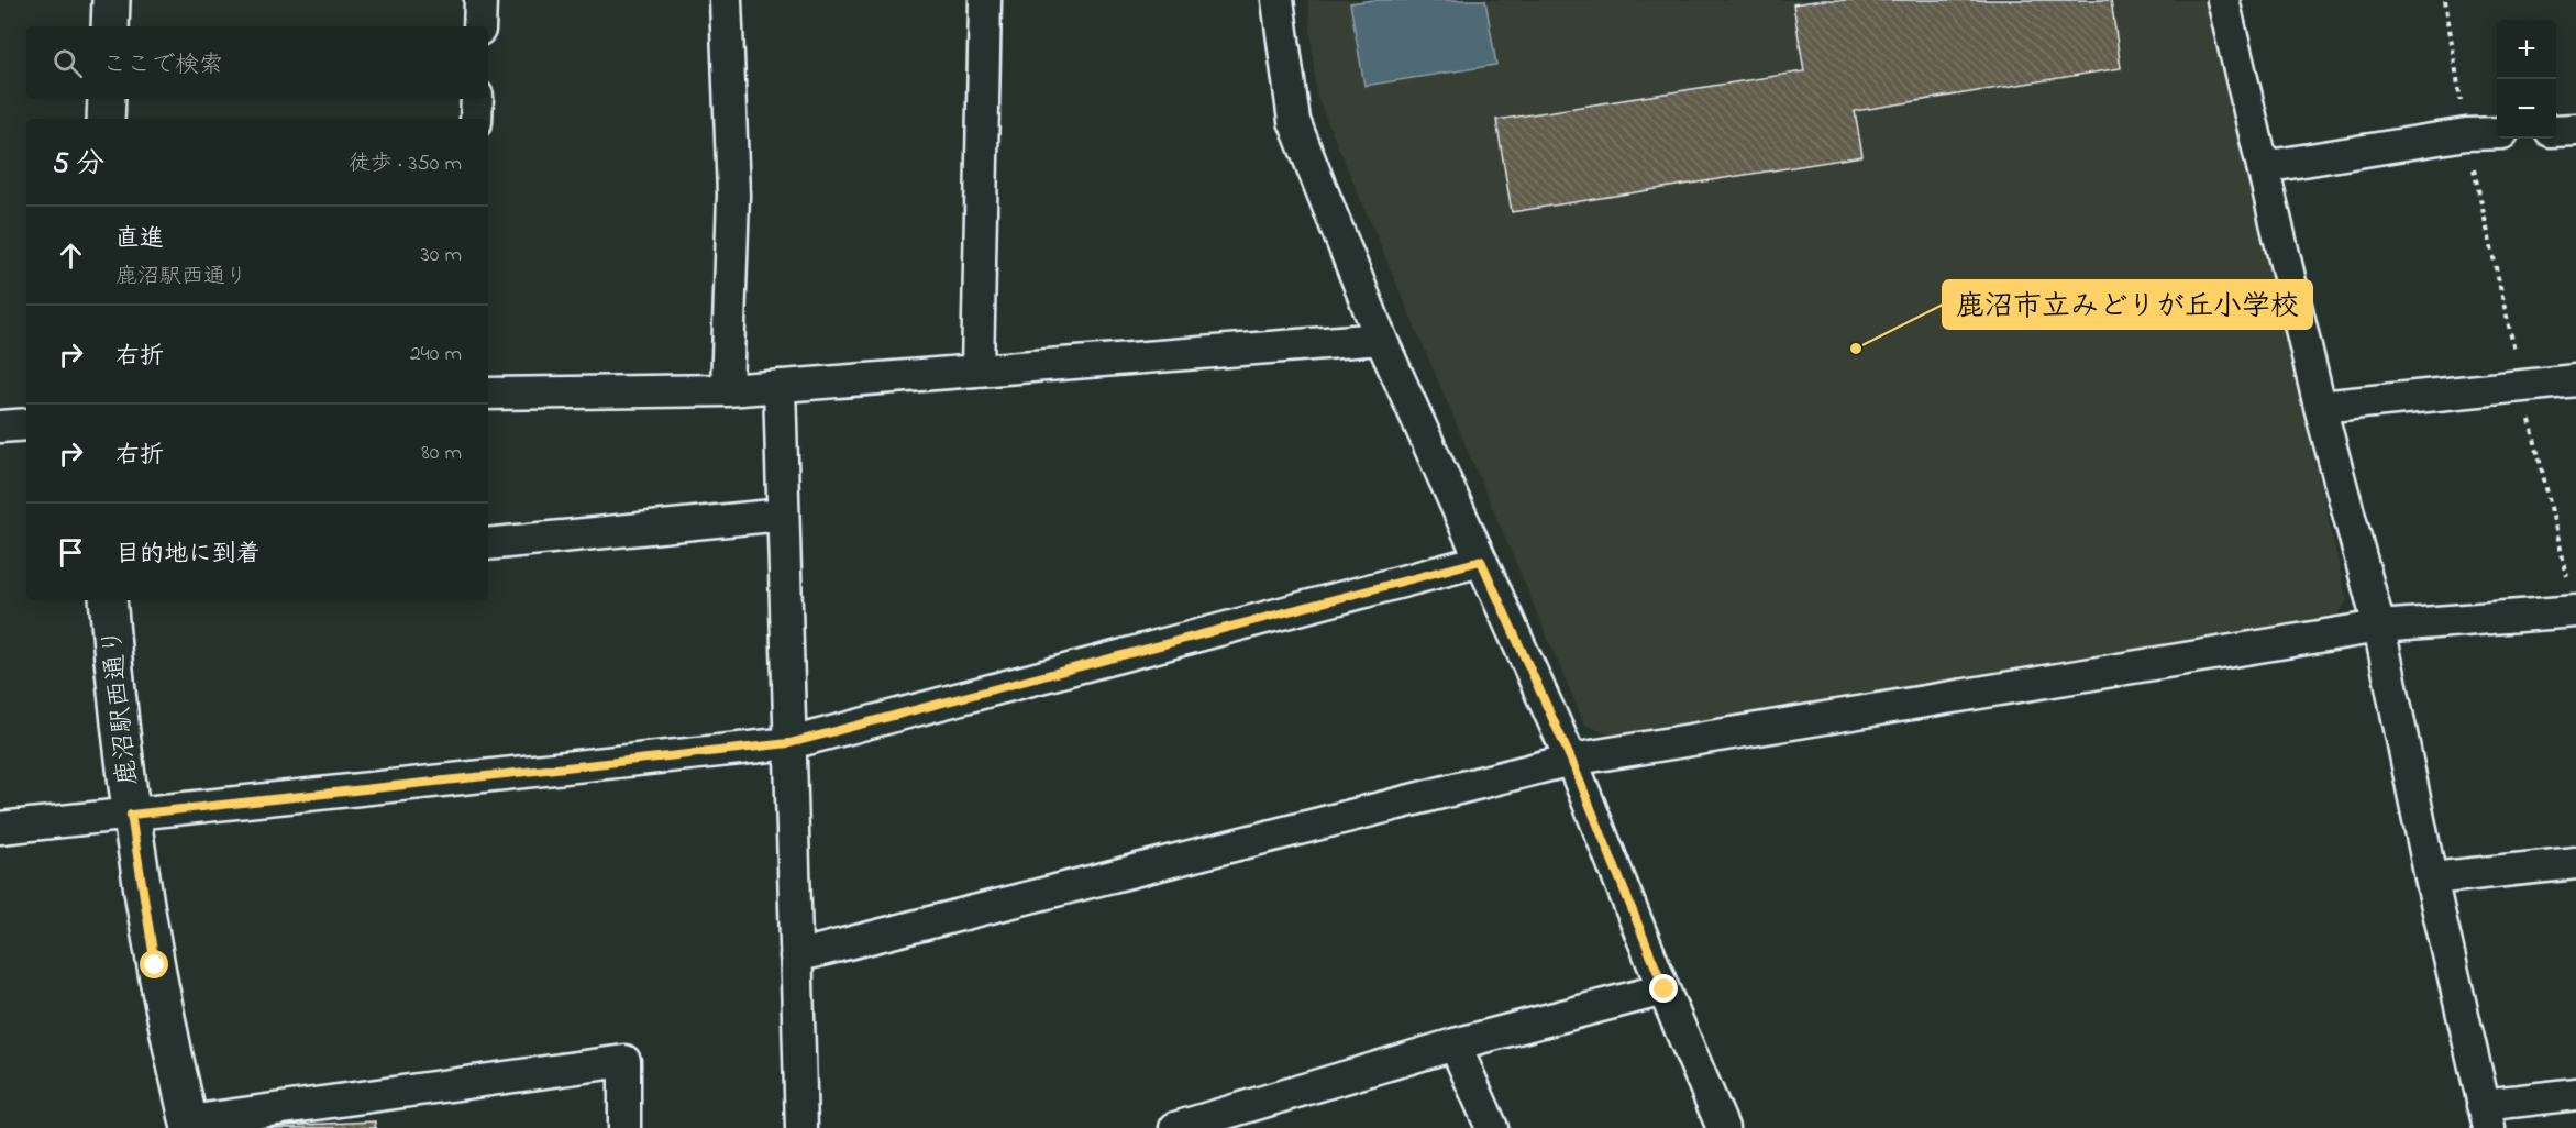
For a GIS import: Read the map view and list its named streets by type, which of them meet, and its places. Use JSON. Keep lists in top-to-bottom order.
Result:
{
  "streets": {
    "street": ["鹿沼駅西通り"]
  },
  "places": ["鹿沼市立みどりが丘小学校"],
  "page": {
    "map_buttons": ["+", "−"],
    "search": "ここで検索",
    "heading": ["5 分", "徒歩 · 350 m"],
    "list": [
      ["直進", "鹿沼駅西通り", "30 m"],
      ["右折", "240 m"],
      ["右折", "80 m"],
      "目的地に到着"
    ]
  }
}
